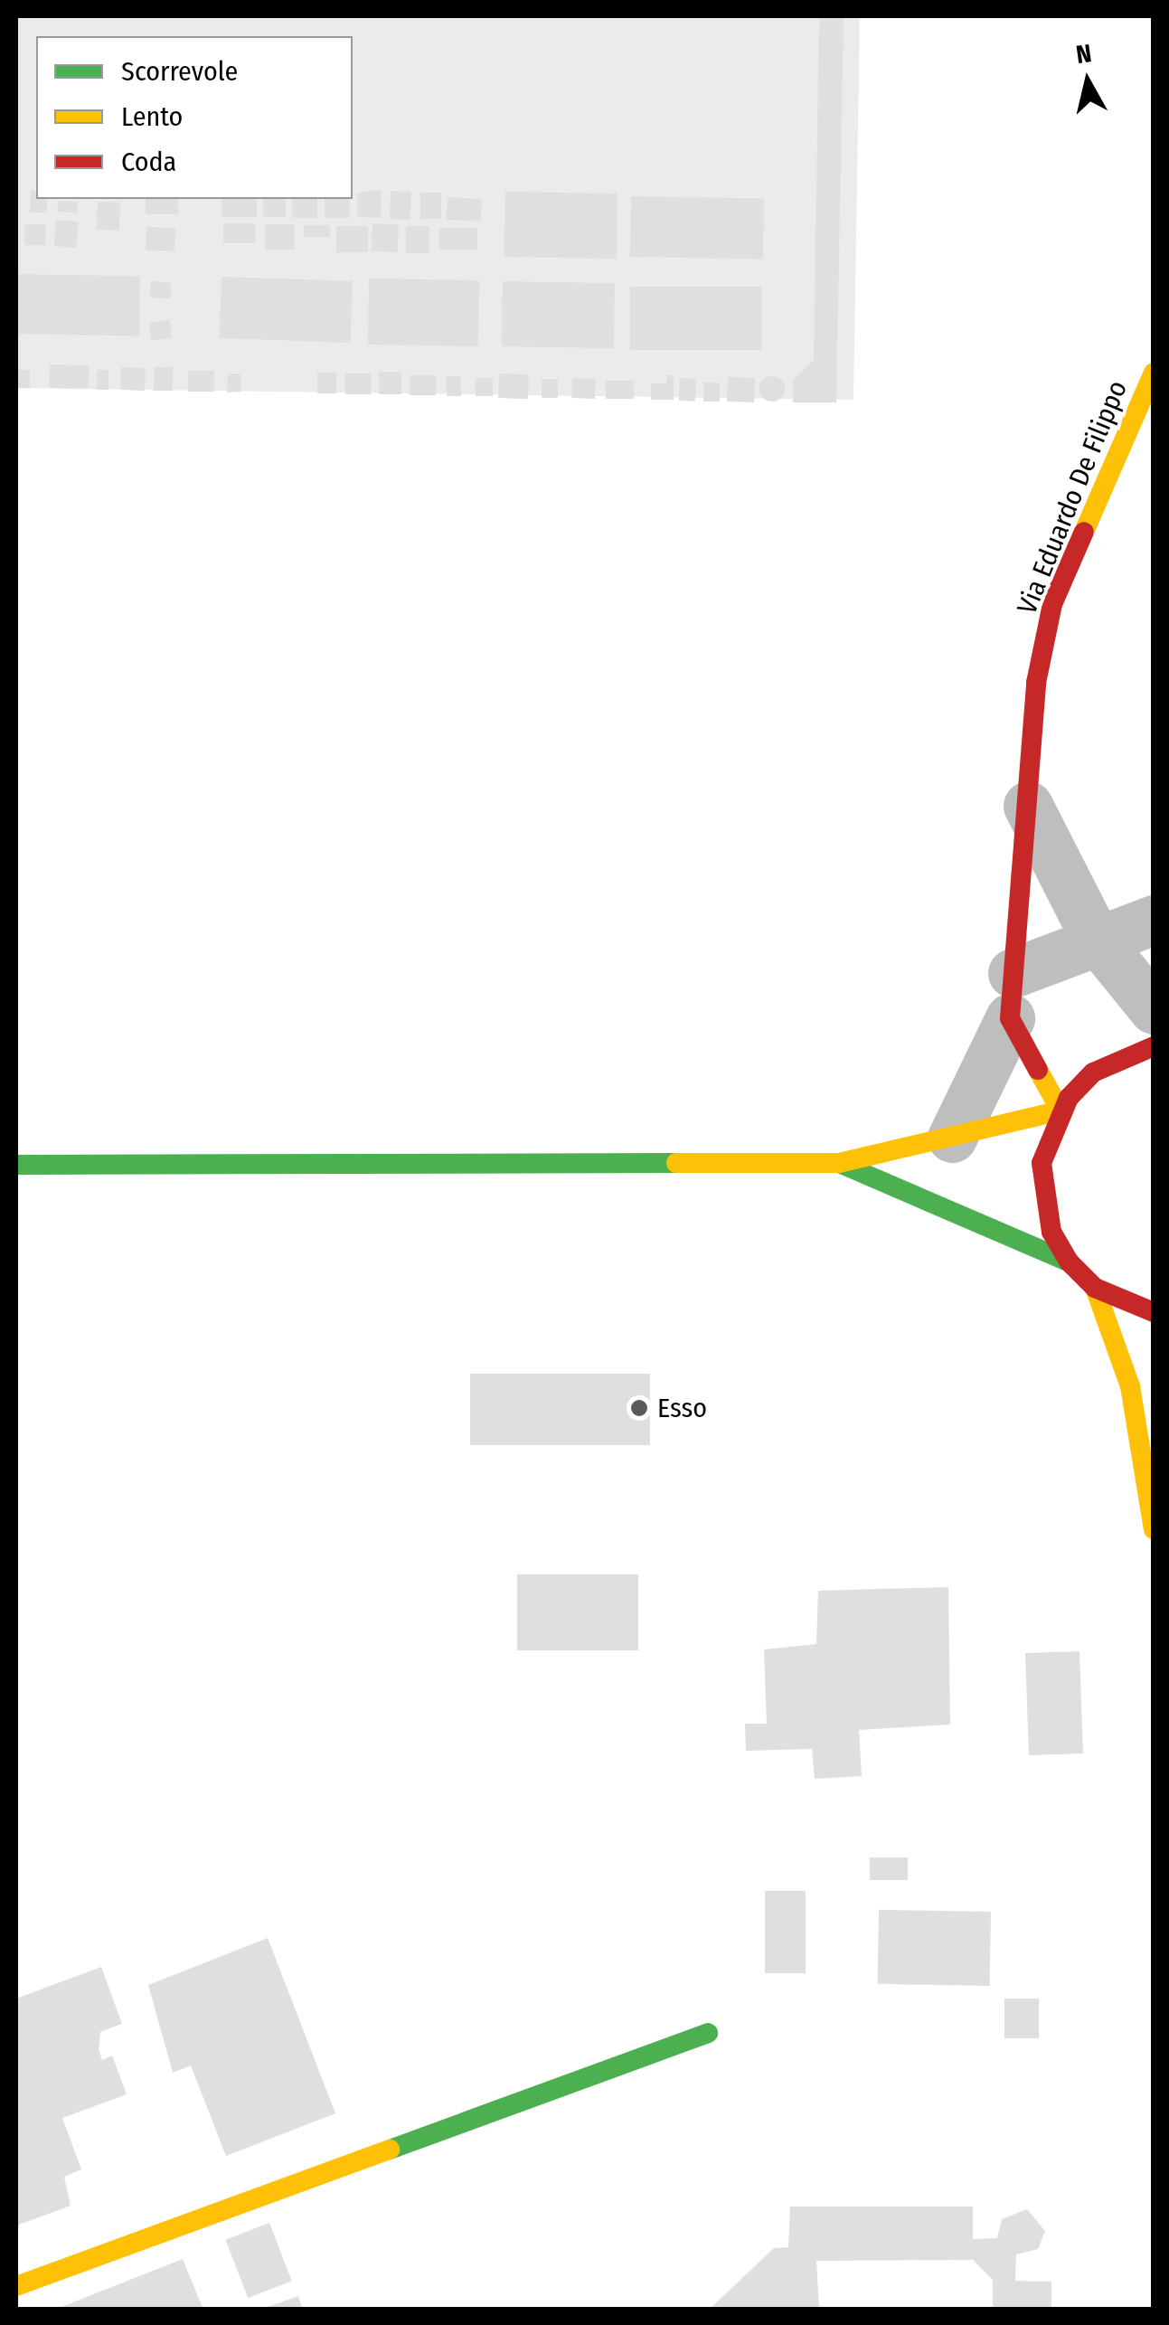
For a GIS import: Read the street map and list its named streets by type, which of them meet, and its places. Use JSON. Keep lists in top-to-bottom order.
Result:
{
  "streets": {
    "main road": ["Via Eduardo De Filippo"]
  },
  "places": ["Esso"],
  "legend": ["Scorrevole", "Lento", "Coda"],
  "north": "top"
}
